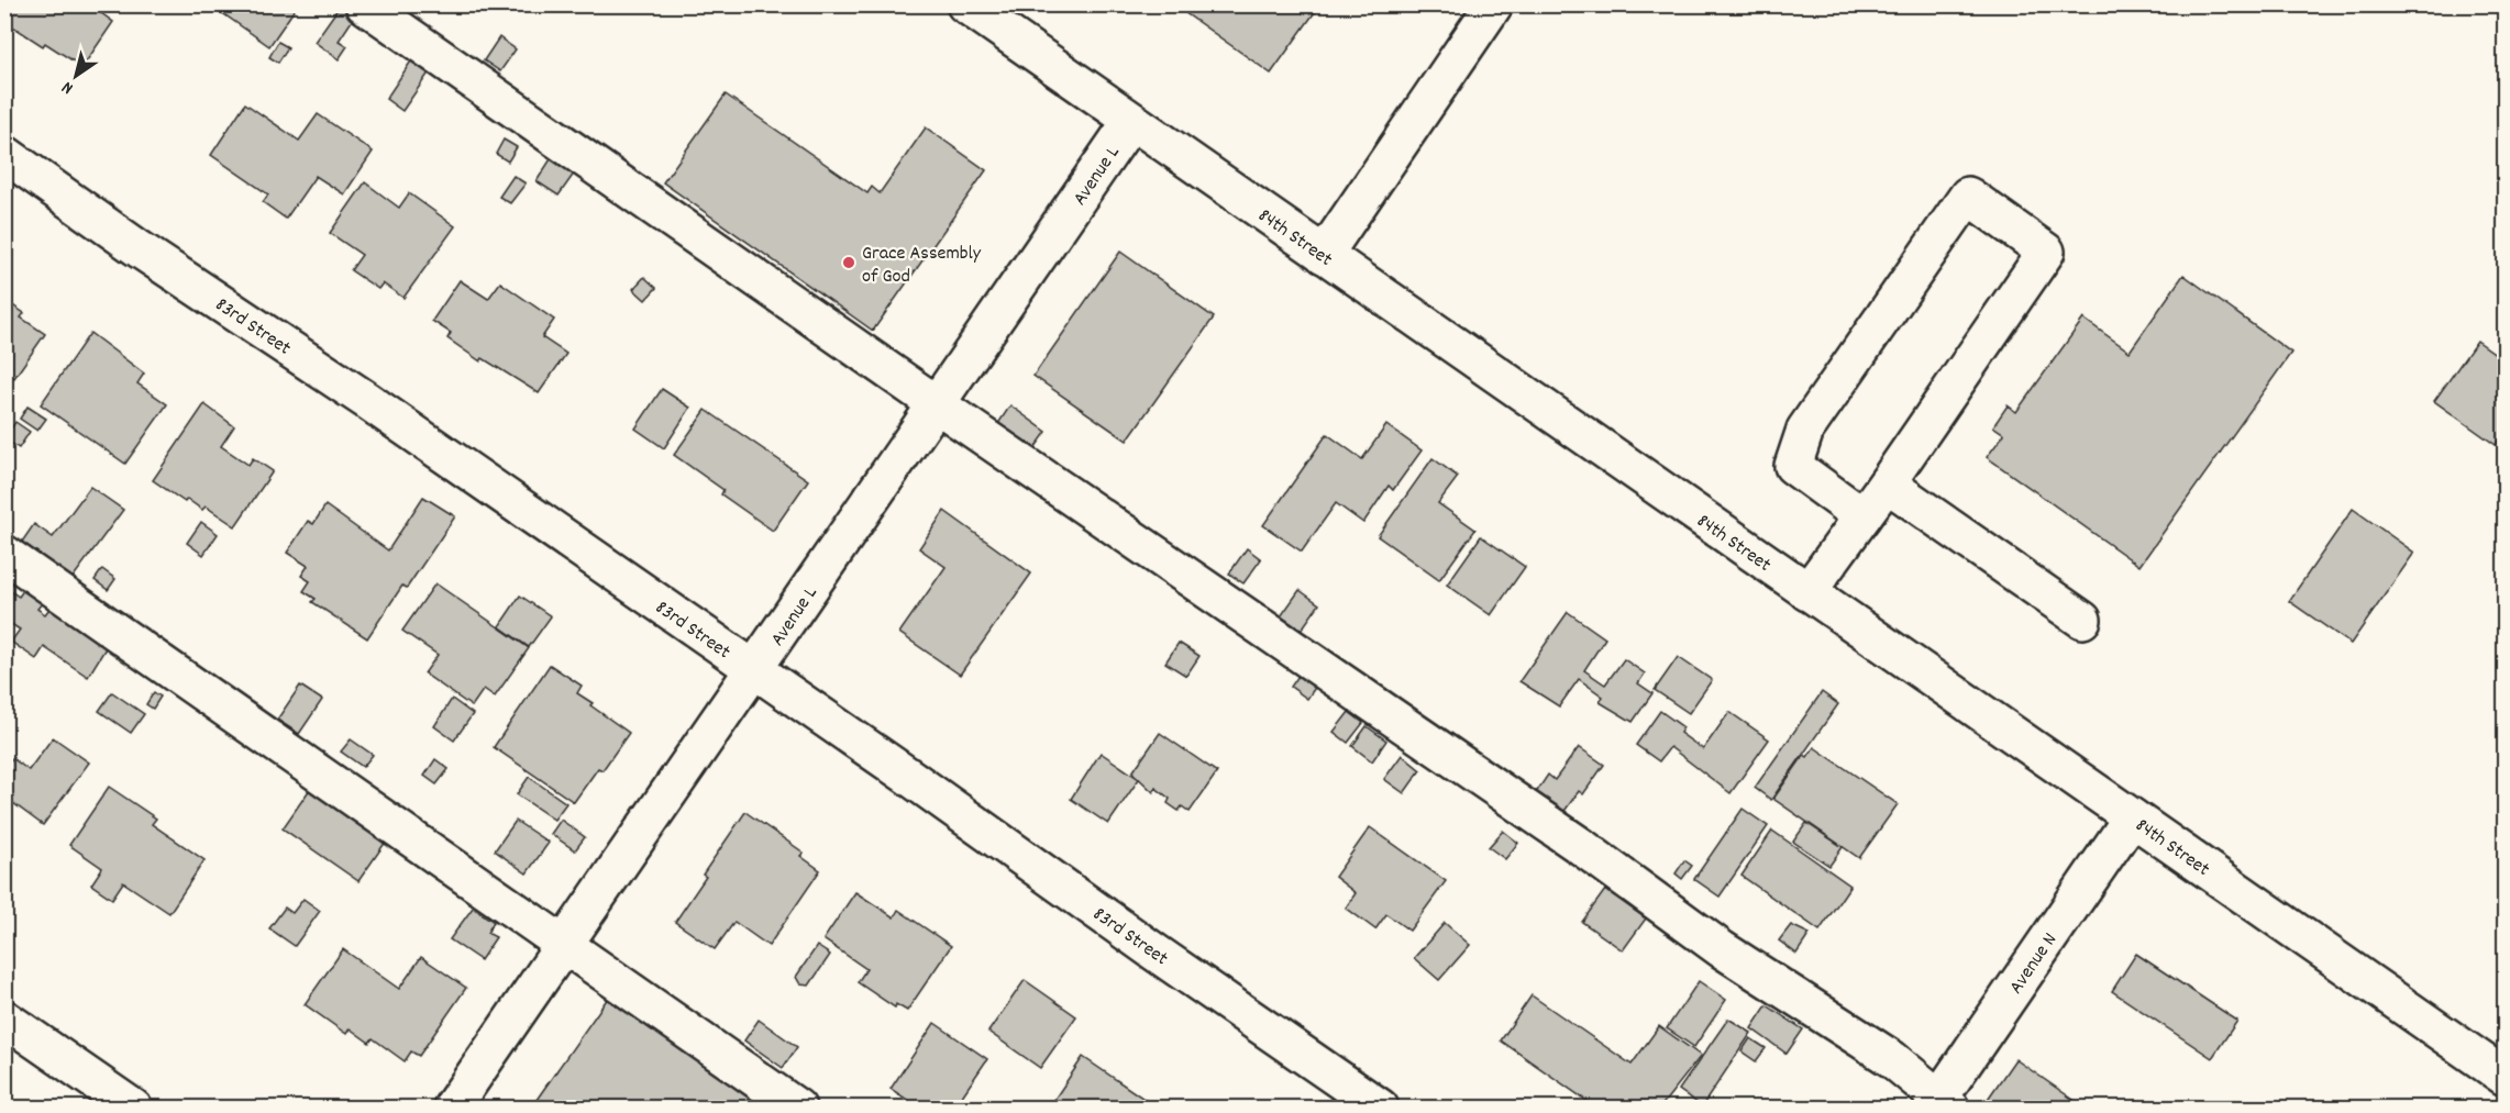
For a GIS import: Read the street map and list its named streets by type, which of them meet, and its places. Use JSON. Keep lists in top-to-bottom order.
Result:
{
  "streets": {
    "street": [
      "Avenue L",
      "84th Street",
      "83rd Street",
      "Avenue N"
    ]
  },
  "crossings": [
    ["Avenue L", "84th Street"],
    ["Avenue L", "83rd Street"],
    ["84th Street", "Avenue N"]
  ],
  "places": ["Grace Assembly of God"],
  "north": "bottom left"
}
